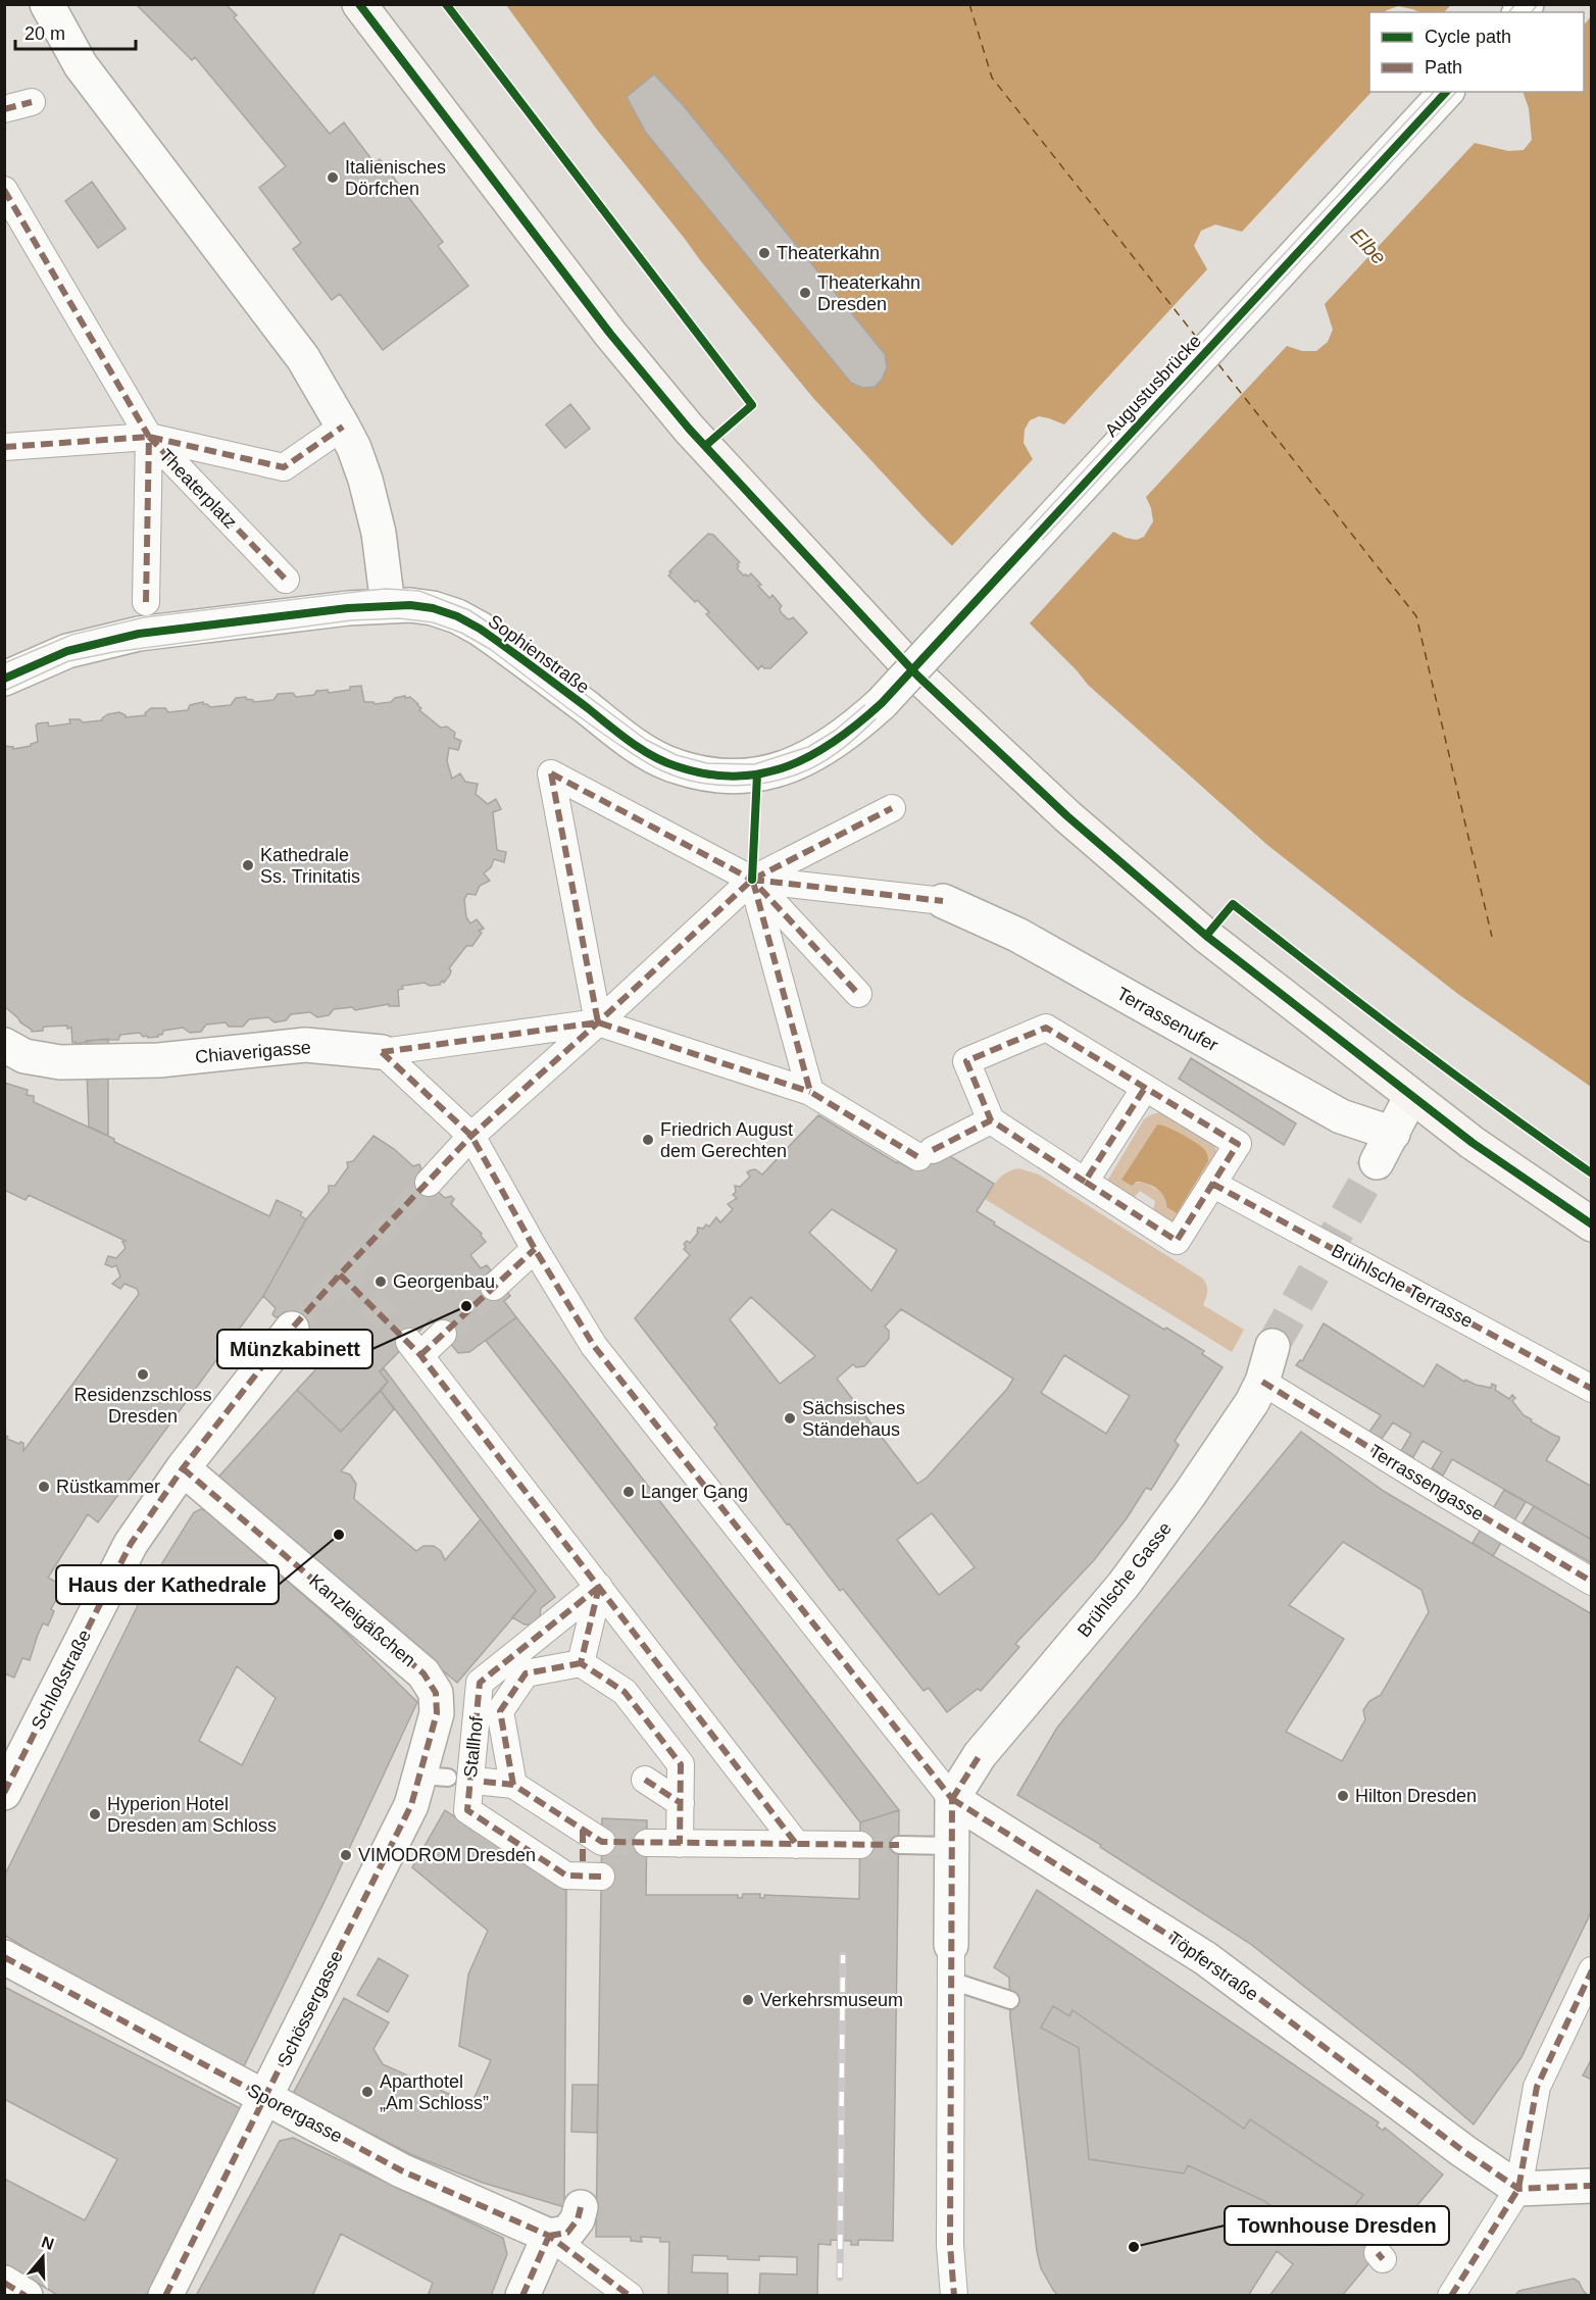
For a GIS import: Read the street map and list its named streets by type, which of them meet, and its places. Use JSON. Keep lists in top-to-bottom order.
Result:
{
  "streets": {
    "street": [
      "Augustusbrücke",
      "Theaterplatz",
      "Sophienstraße",
      "Terrassenufer",
      "Chiaverigasse",
      "Brühlsche Terrasse",
      "Terrassengasse",
      "Brühlsche Gasse",
      "Kanzleigäßchen",
      "Schloßstraße",
      "Stallhof",
      "Töpferstraße",
      "Schössergasse",
      "Sporergasse"
    ]
  },
  "crossings": [
    ["Augustusbrücke", "Sophienstraße"],
    ["Terrassengasse", "Brühlsche Gasse"],
    ["Brühlsche Gasse", "Töpferstraße"],
    ["Kanzleigäßchen", "Schloßstraße"],
    ["Kanzleigäßchen", "Schössergasse"],
    ["Schössergasse", "Sporergasse"]
  ],
  "water": ["Elbe"],
  "places": [
    "Italienisches Dörfchen",
    "Theaterkahn",
    "Theaterkahn Dresden",
    "Kathedrale Ss. Trinitatis",
    "Friedrich August dem Gerechten",
    "Georgenbau",
    "Münzkabinett",
    "Residenzschloss Dresden",
    "Sächsisches Ständehaus",
    "Rüstkammer",
    "Langer Gang",
    "Haus der Kathedrale",
    "Hilton Dresden",
    "Hyperion Hotel Dresden am Schloss",
    "VIMODROM Dresden",
    "Verkehrsmuseum",
    "Aparthotel „Am Schloss”",
    "Townhouse Dresden"
  ],
  "legend": ["Cycle path", "Path"],
  "scale_bar": "20 m",
  "north": "top"
}
